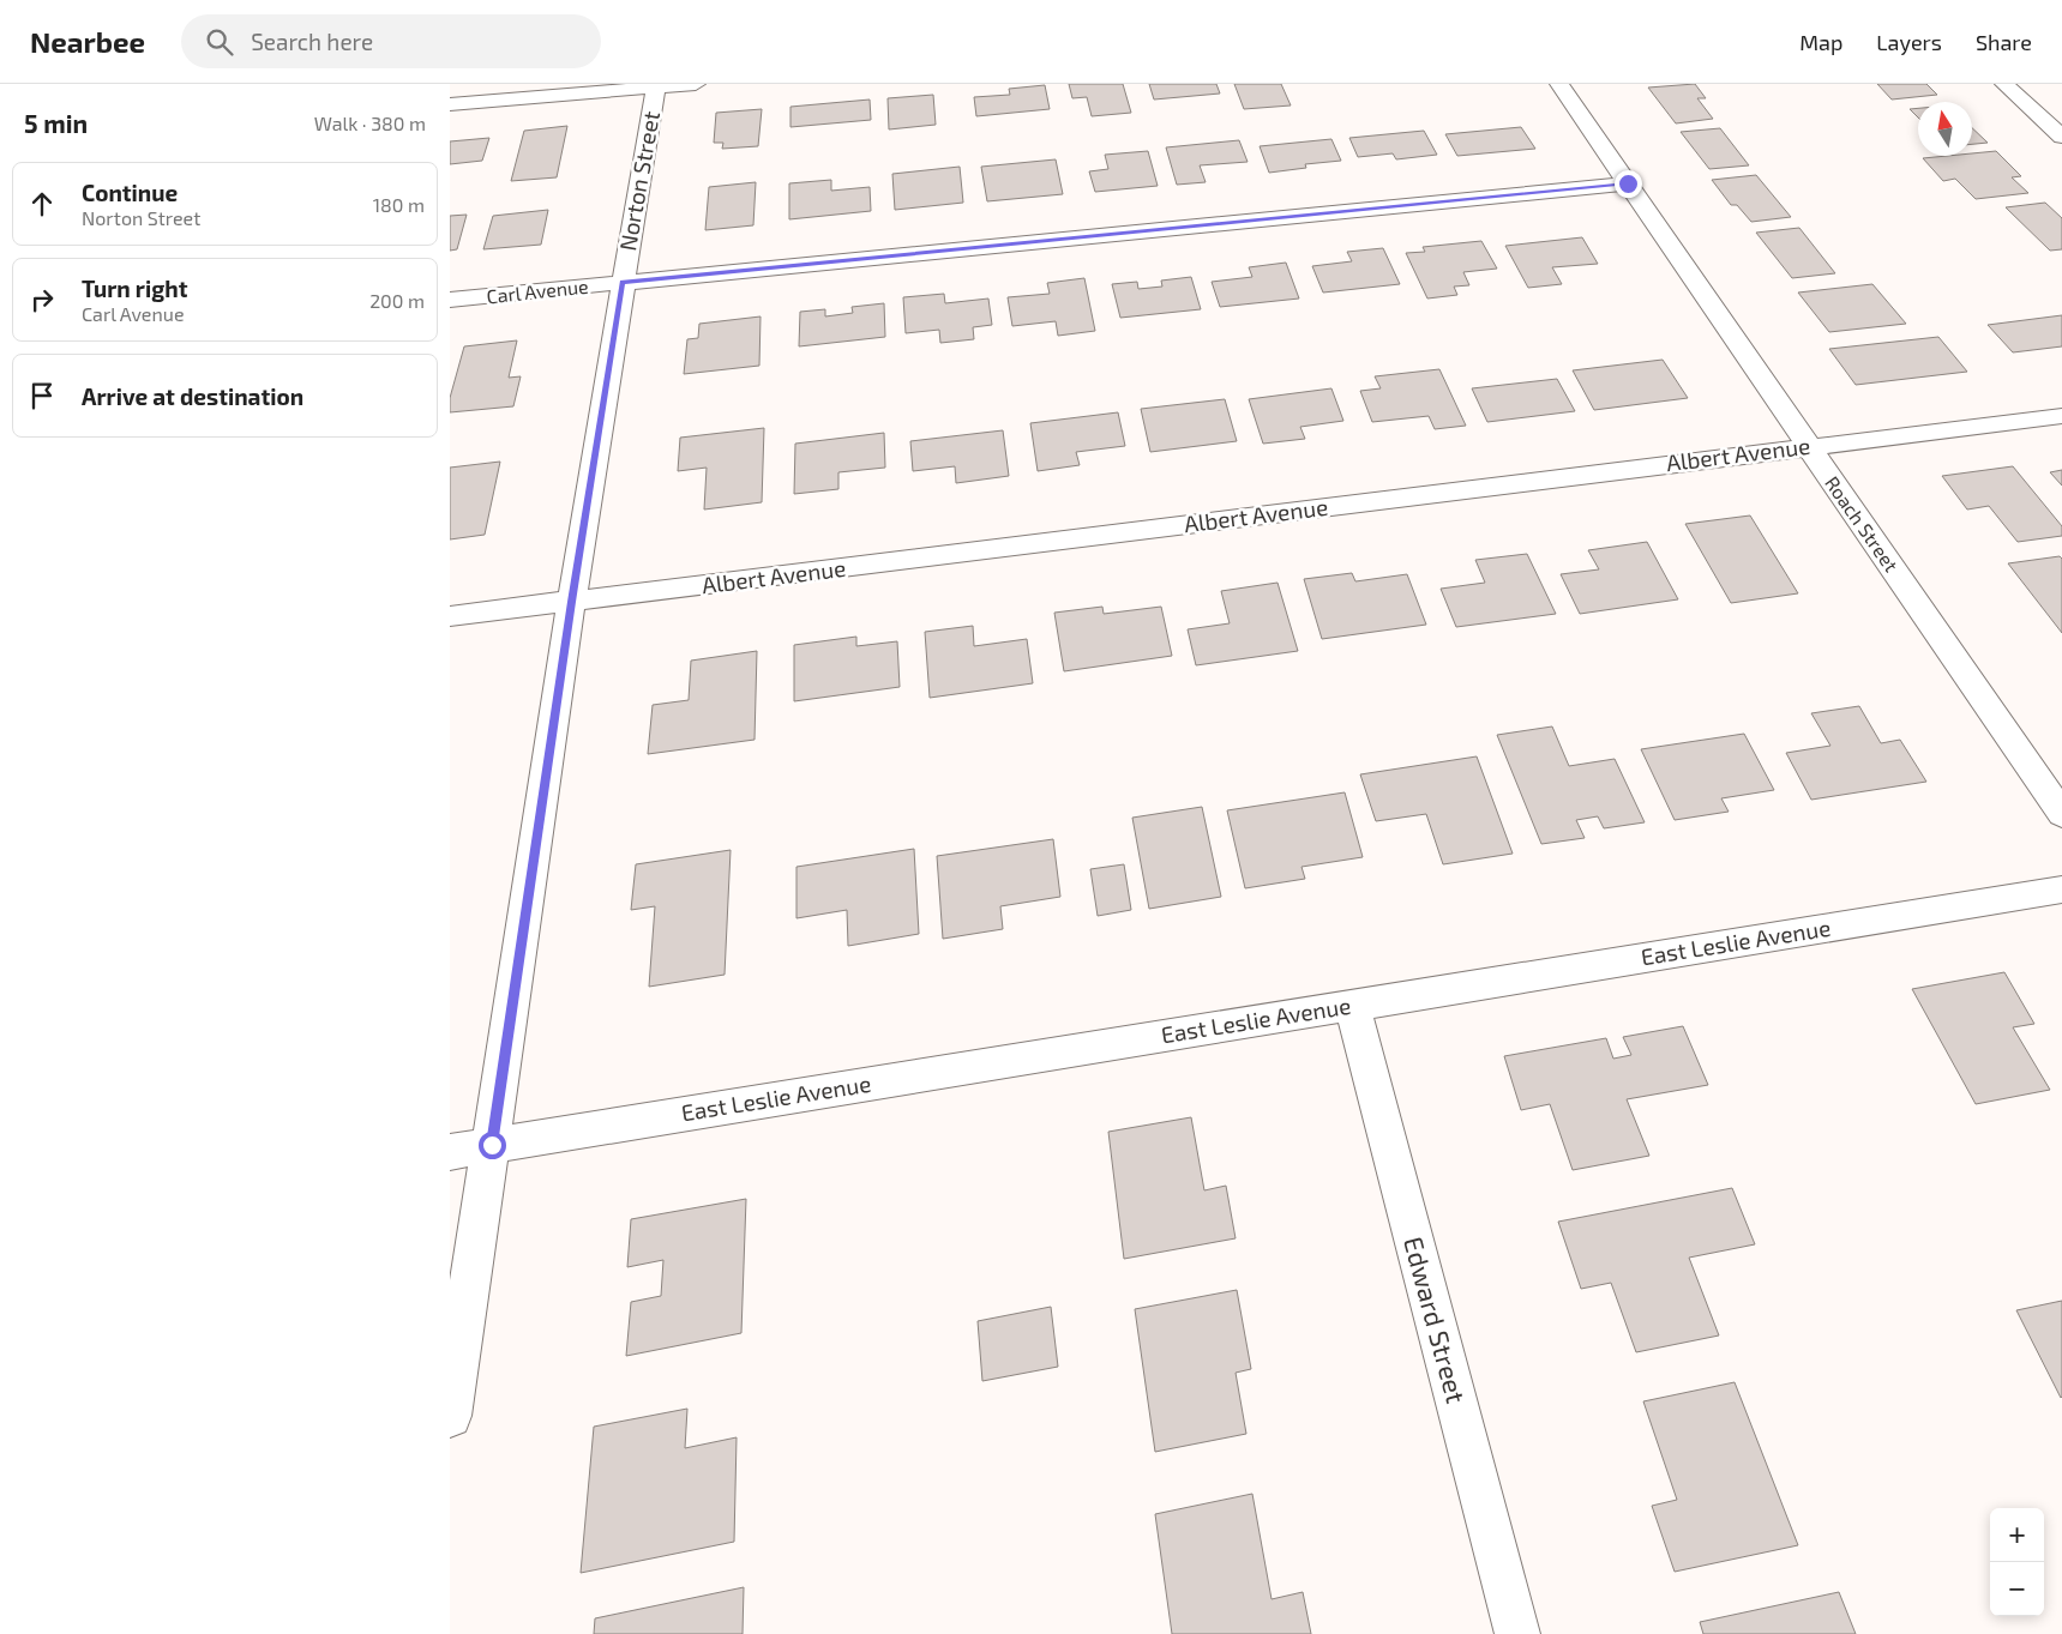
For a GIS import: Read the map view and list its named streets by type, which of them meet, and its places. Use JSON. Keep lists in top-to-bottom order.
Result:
{
  "streets": {
    "street": [
      "Norton Street",
      "Carl Avenue",
      "Albert Avenue",
      "Roach Street",
      "East Leslie Avenue",
      "Edward Street"
    ]
  },
  "crossings": [
    ["Norton Street", "Carl Avenue"],
    ["Norton Street", "Albert Avenue"],
    ["Norton Street", "East Leslie Avenue"],
    ["Carl Avenue", "Roach Street"],
    ["Albert Avenue", "Roach Street"],
    ["East Leslie Avenue", "Edward Street"]
  ],
  "north": "top",
  "page": {
    "header": "Nearbee",
    "search": "Search here",
    "nav": ["Map", "Layers", "Share"],
    "heading": ["5 min", "Walk · 380 m"],
    "list": [
      ["Continue", "Norton Street", "180 m"],
      ["Turn right", "Carl Avenue", "200 m"],
      "Arrive at destination"
    ],
    "map_buttons": ["+", "−"]
  }
}
